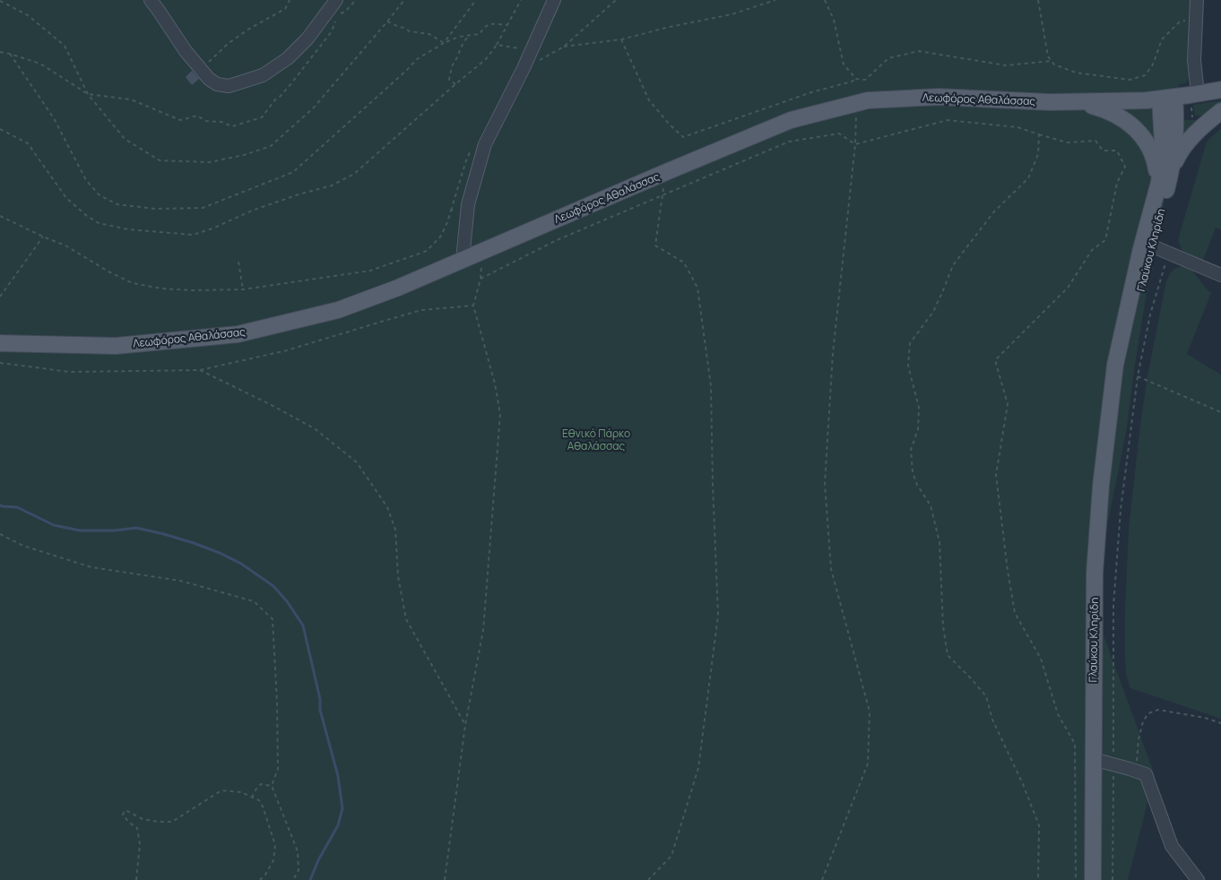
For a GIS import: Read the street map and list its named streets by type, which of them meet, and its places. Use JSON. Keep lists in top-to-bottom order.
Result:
{
  "streets": {
    "main road": ["Λεωφόρος Αθαλάσσας", "Γλαύκου Κληρίδη"]
  },
  "crossings": [
    ["Λεωφόρος Αθαλάσσας", "Γλαύκου Κληρίδη"]
  ],
  "parks": ["Εθνικό Πάρκο Αθαλάσσας"]
}
